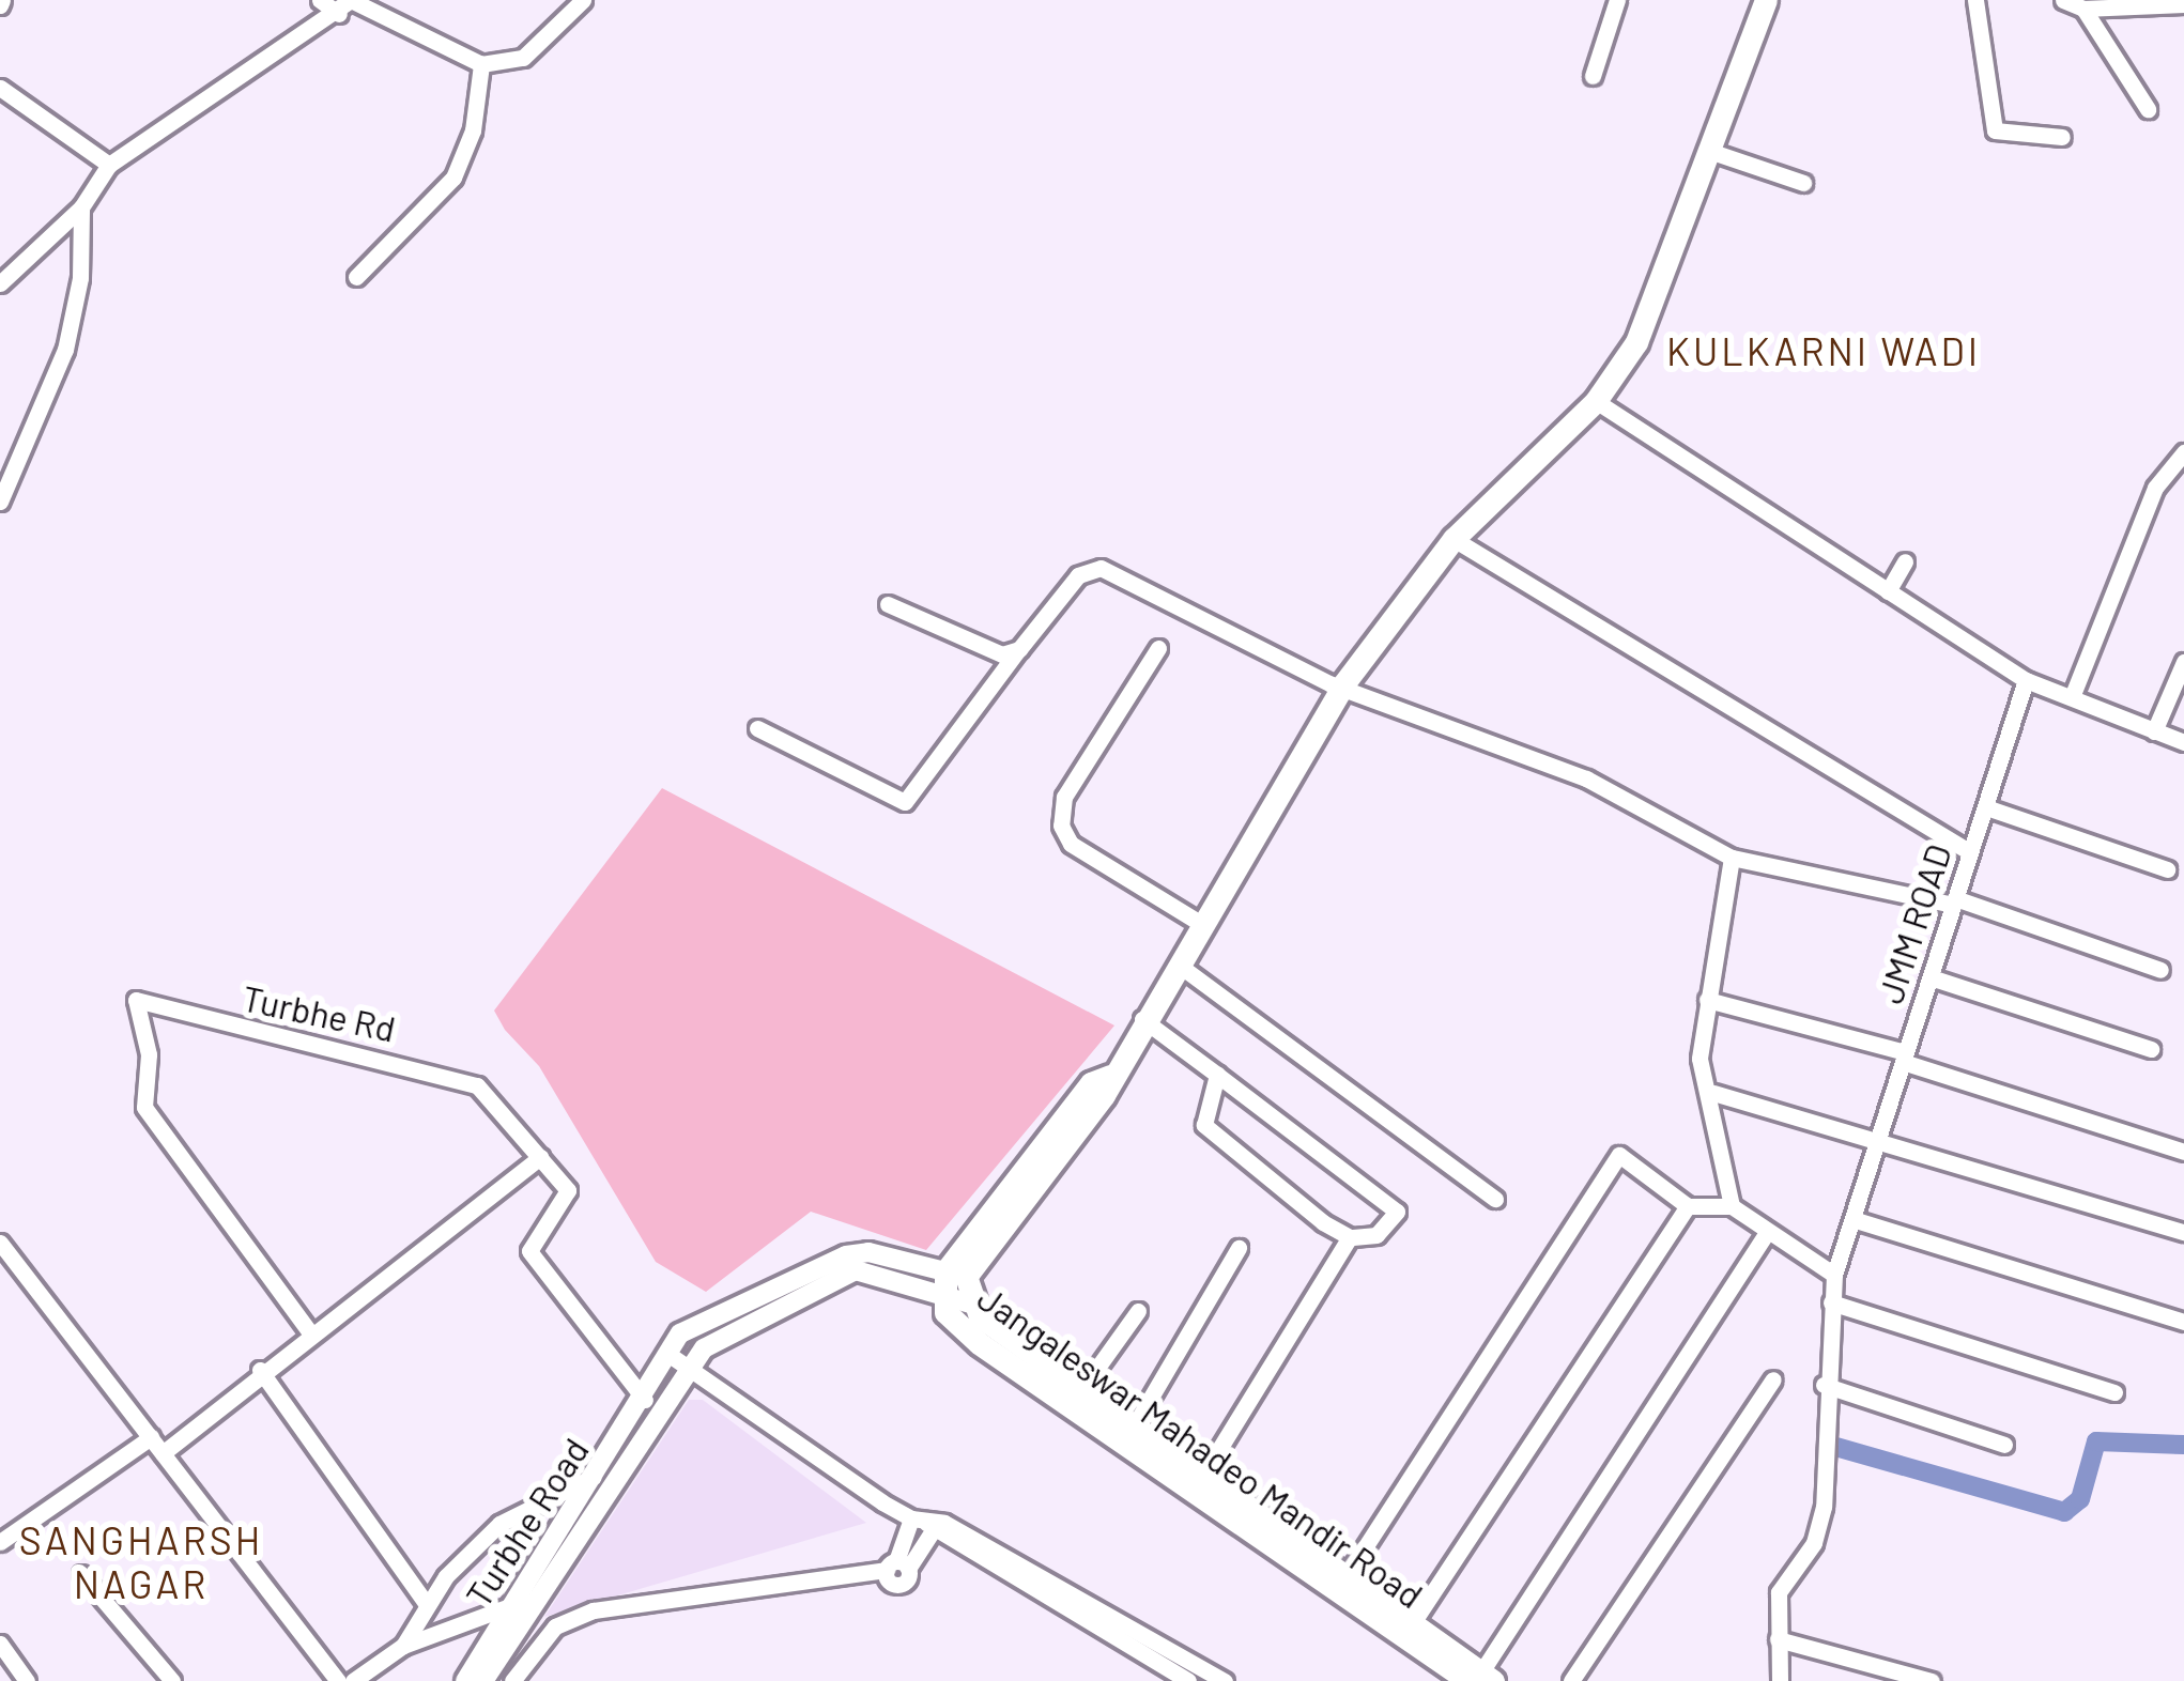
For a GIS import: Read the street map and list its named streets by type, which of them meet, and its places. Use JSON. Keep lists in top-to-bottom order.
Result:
{
  "streets": {
    "main road": ["Jangaleswar Mahadeo Mandir Road"],
    "street": ["JMM ROAD", "Turbhe Rd", "Turbhe Road"]
  },
  "crossings": [
    ["Turbhe Rd", "Turbhe Road"]
  ],
  "districts": ["KULKARNI WADI", "SANGHARSH NAGAR"]
}
